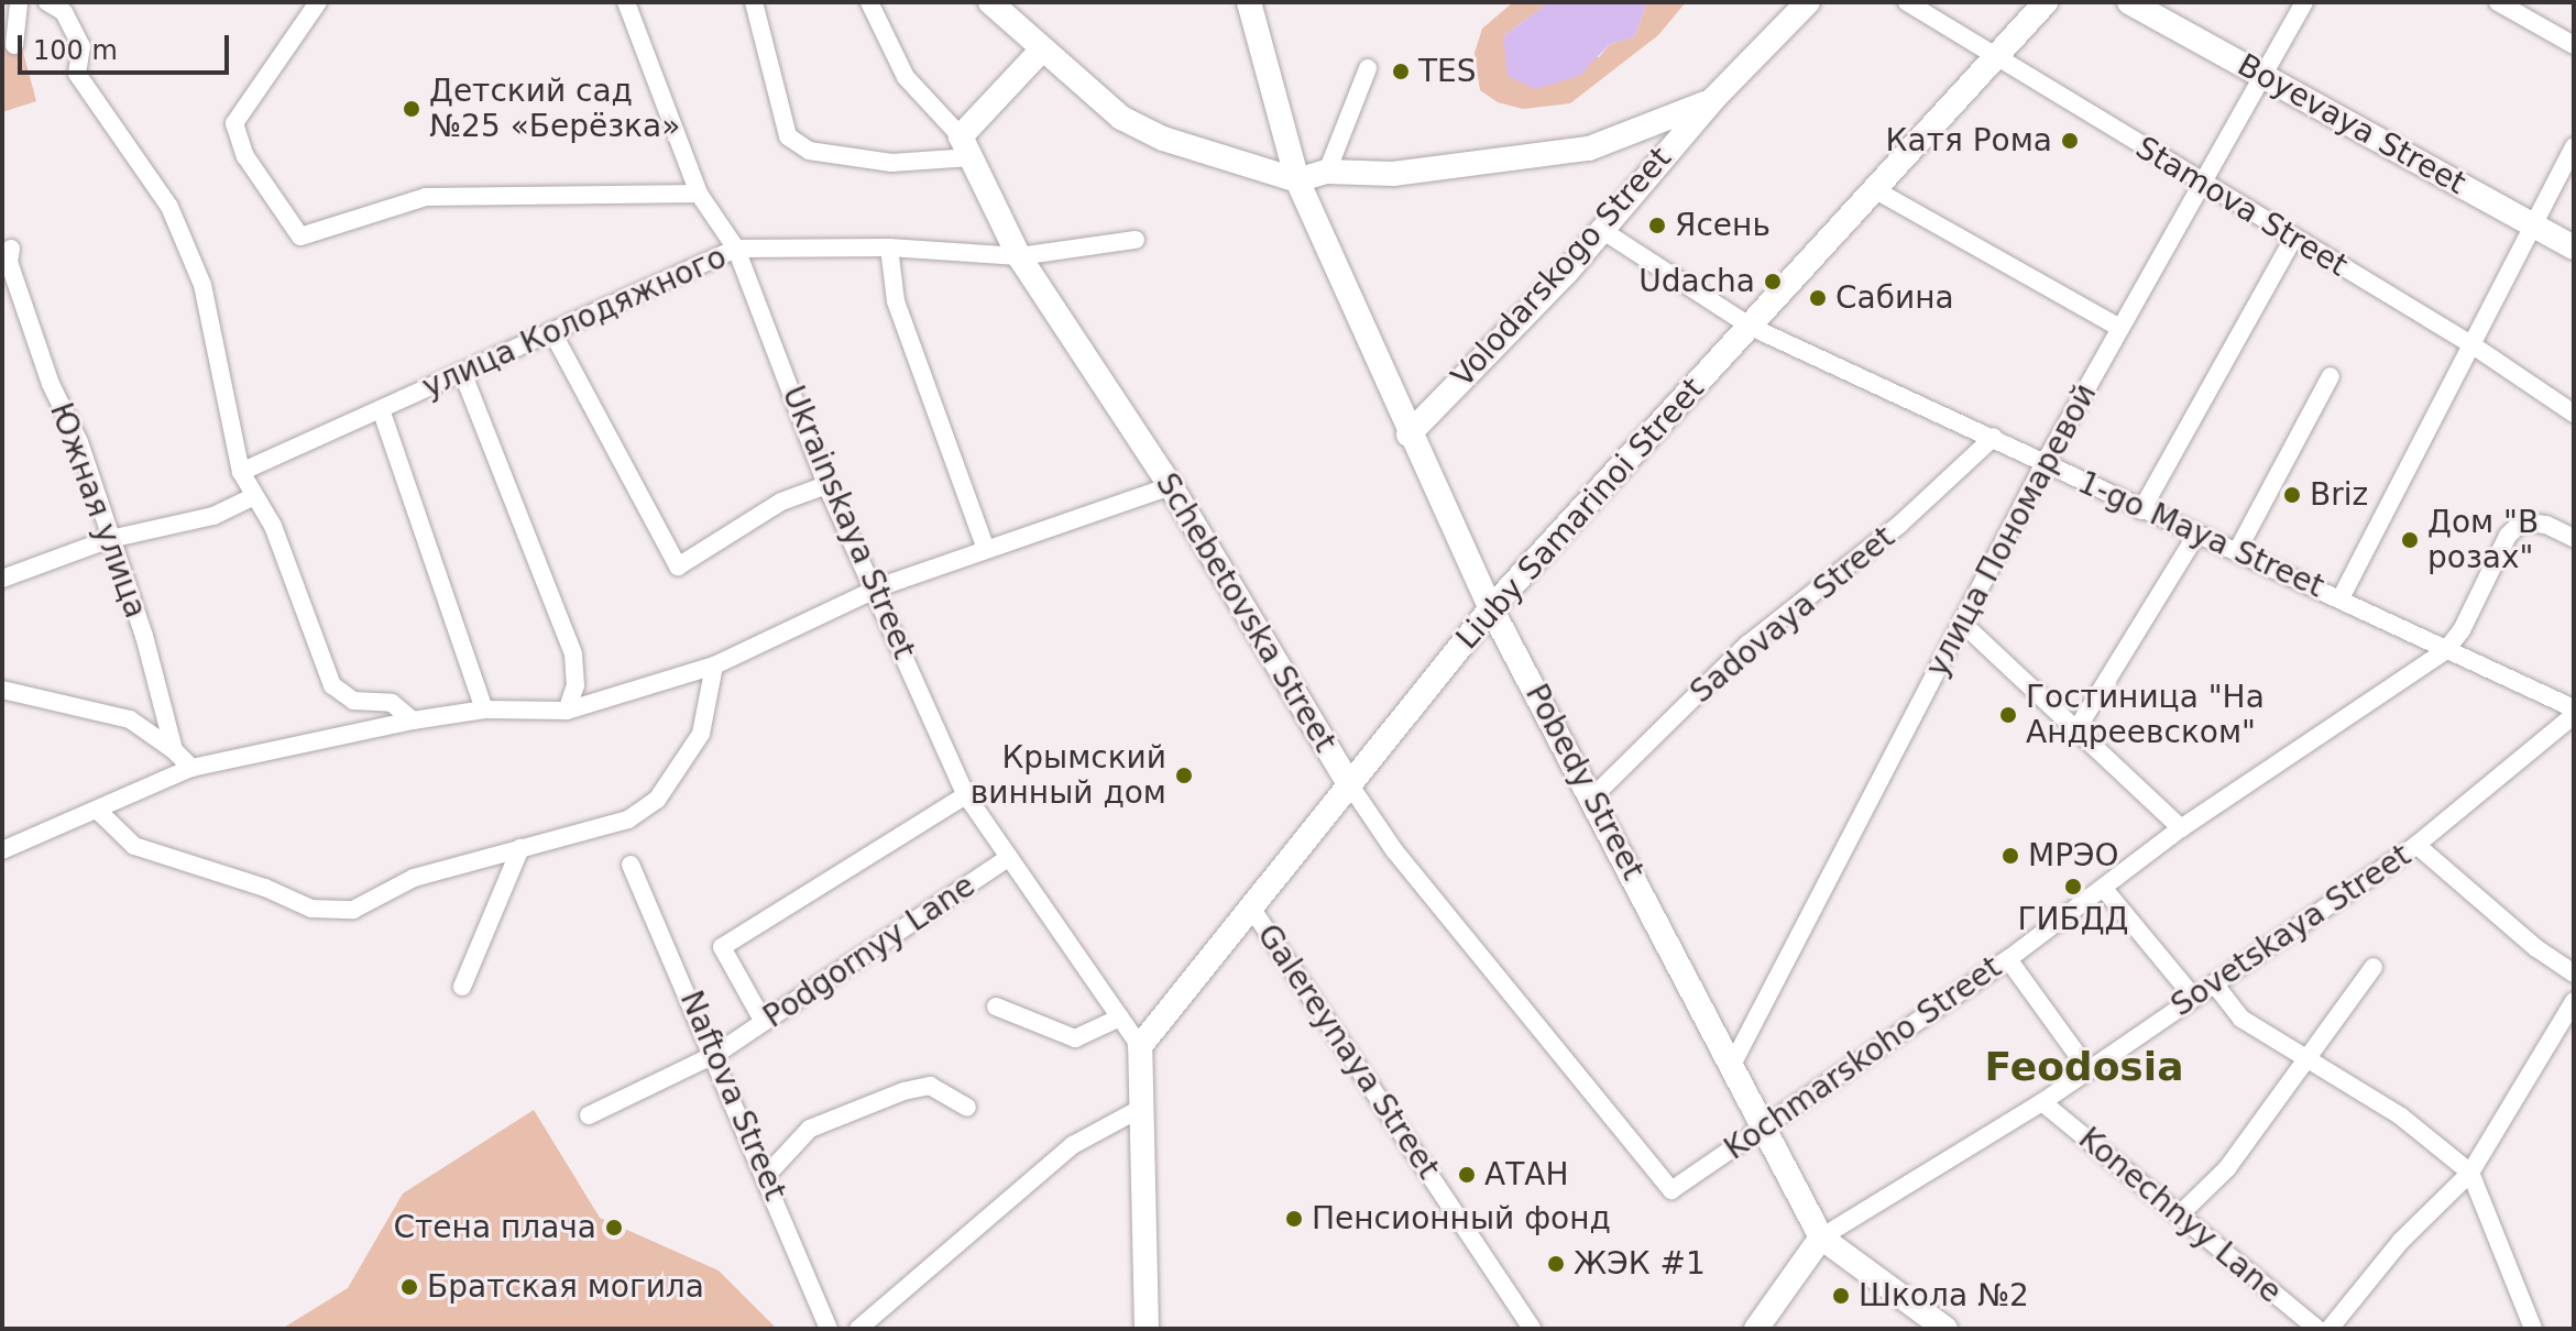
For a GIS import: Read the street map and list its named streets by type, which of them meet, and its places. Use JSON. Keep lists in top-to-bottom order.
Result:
{
  "streets": {
    "main road": [
      "Boyevaya Street",
      "Volodarskogo Street",
      "Liuby Samarinoi Street",
      "Schebetovska Street",
      "Pobedy Street",
      "Sovetskaya Street"
    ],
    "street": [
      "Stamova Street",
      "улица Колодяжного",
      "Южная улица",
      "Ukrainskaya Street",
      "улица Пономаревой",
      "1-go Maya Street",
      "Sadovaya Street",
      "Podgornyy Lane",
      "Galereynaya Street",
      "Kochmarskoho Street",
      "Naftova Street",
      "Konechnyy Lane"
    ]
  },
  "crossings": [
    ["Boyevaya Street", "улица Пономаревой"],
    ["Stamova Street", "Liuby Samarinoi Street"],
    ["Stamova Street", "улица Пономаревой"],
    ["Volodarskogo Street", "1-go Maya Street"],
    ["Volodarskogo Street", "Pobedy Street"],
    ["улица Колодяжного", "Ukrainskaya Street"],
    ["улица Колодяжного", "Schebetovska Street"],
    ["Liuby Samarinoi Street", "Ukrainskaya Street"],
    ["Liuby Samarinoi Street", "1-go Maya Street"],
    ["Liuby Samarinoi Street", "Schebetovska Street"],
    ["Liuby Samarinoi Street", "Pobedy Street"],
    ["Liuby Samarinoi Street", "Galereynaya Street"],
    ["Ukrainskaya Street", "Podgornyy Lane"],
    ["улица Пономаревой", "1-go Maya Street"],
    ["улица Пономаревой", "Pobedy Street"],
    ["1-go Maya Street", "Sadovaya Street"],
    ["1-go Maya Street", "Sovetskaya Street"],
    ["1-go Maya Street", "Kochmarskoho Street"],
    ["Schebetovska Street", "Kochmarskoho Street"],
    ["Sadovaya Street", "Pobedy Street"],
    ["Pobedy Street", "Sovetskaya Street"],
    ["Pobedy Street", "Kochmarskoho Street"],
    ["Sovetskaya Street", "Konechnyy Lane"],
    ["Podgornyy Lane", "Naftova Street"]
  ],
  "districts": ["Feodosia"],
  "places": [
    "TES",
    "Детский сад №25 «Берёзка»",
    "Катя Рома",
    "Ясень",
    "Udacha",
    "Сабина",
    "Briz",
    "Дом \"В розах\"",
    "Гостиница \"На Андреевском\"",
    "Крымский винный дом",
    "МРЭО",
    "ГИБДД",
    "АТАН",
    "Пенсионный фонд",
    "Стена плача",
    "ЖЭК #1",
    "Братская могила",
    "Школа №2"
  ],
  "scale_bar": "100 m"
}
